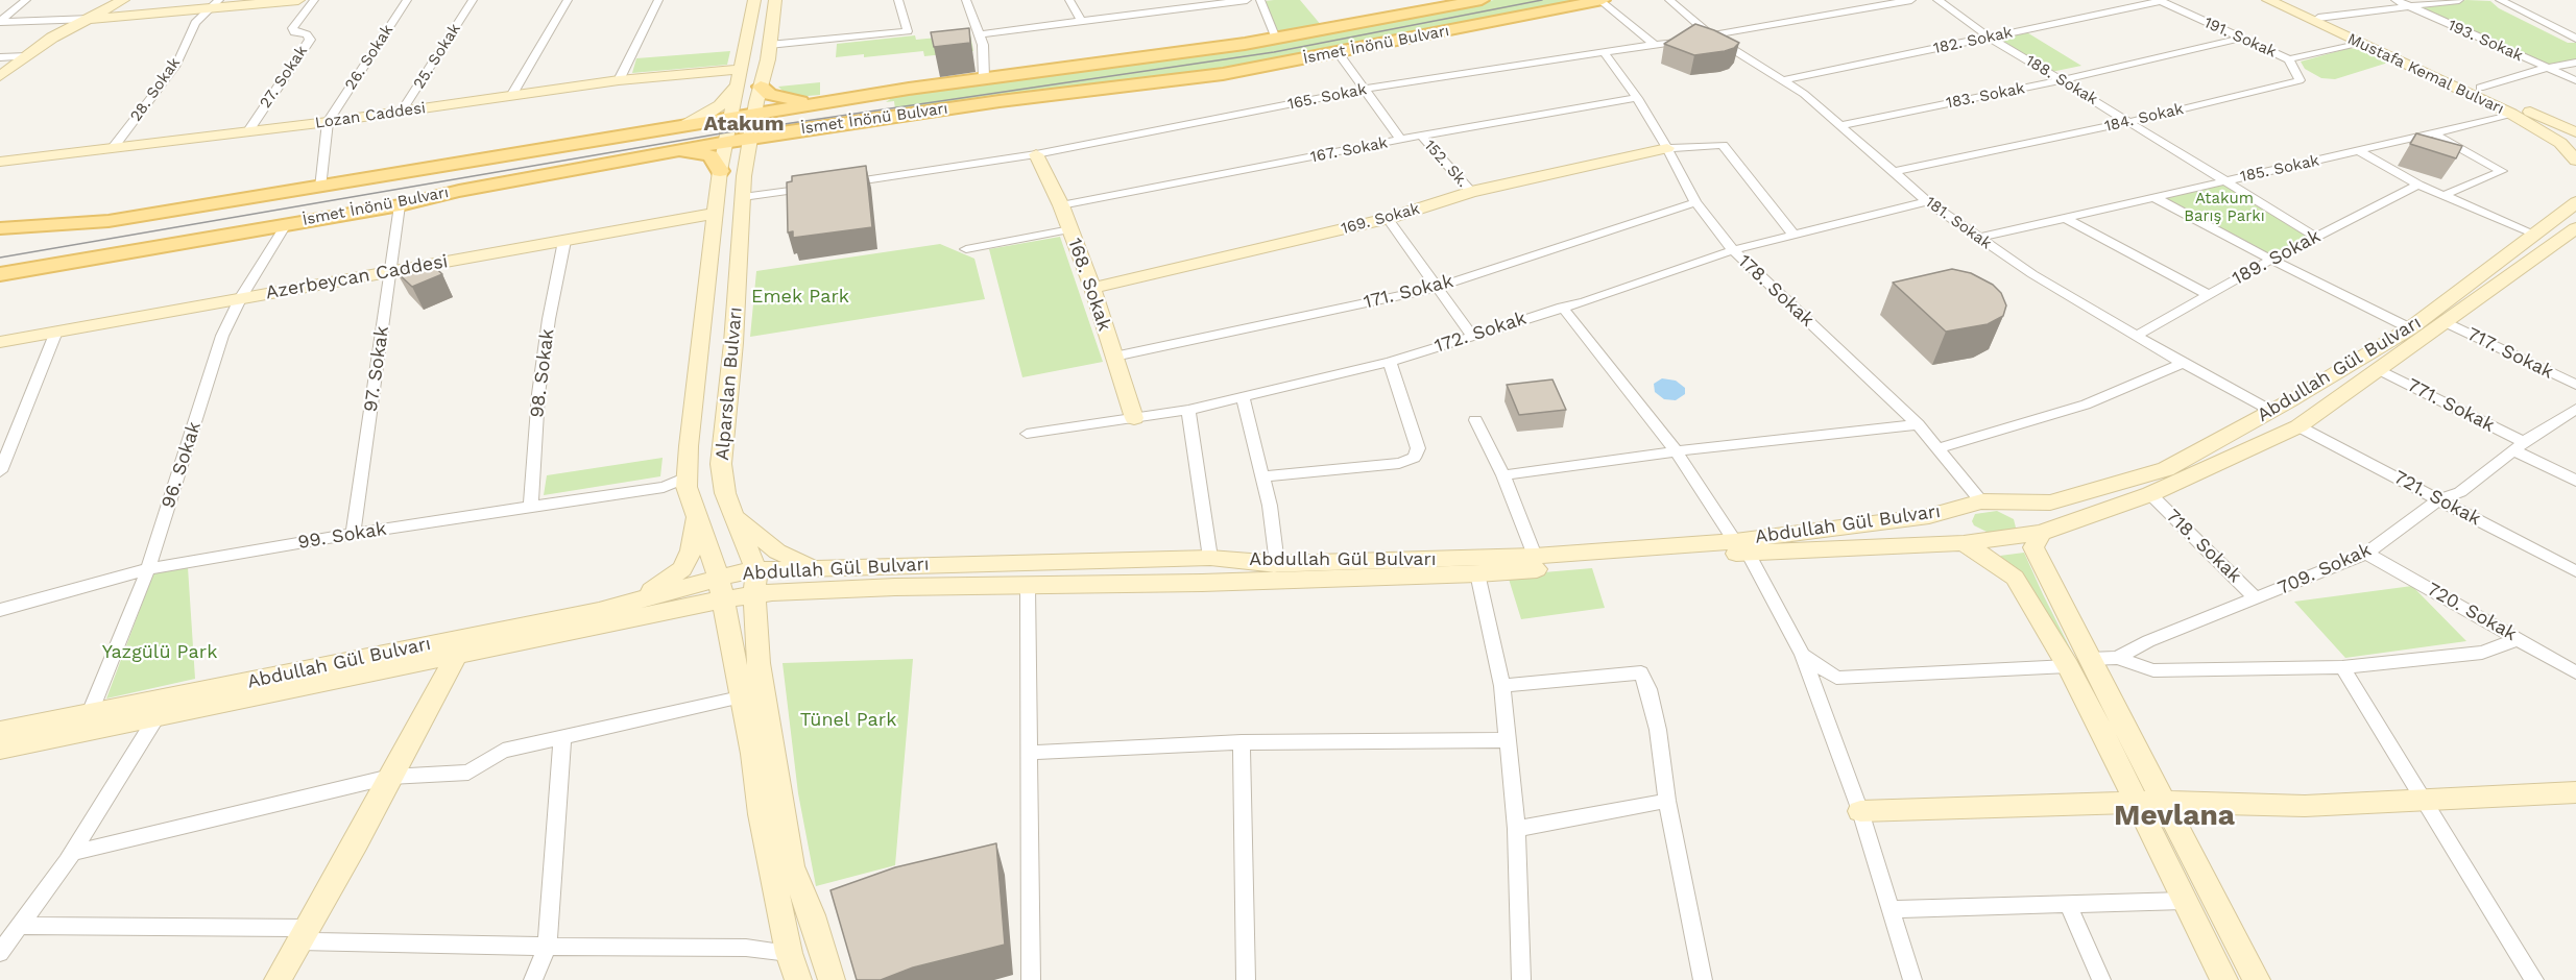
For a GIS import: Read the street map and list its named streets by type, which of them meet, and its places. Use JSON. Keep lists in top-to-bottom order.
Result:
{
  "streets": {
    "main road": [
      "İsmet İnönü Bulvarı",
      "Mustafa Kemal Bulvarı",
      "Lozan Caddesi",
      "169. Sokak",
      "Azerbeycan Caddesi",
      "168. Sokak",
      "Abdullah Gül Bulvarı",
      "Alparslan Bulvarı"
    ],
    "street": [
      "191. Sokak",
      "182. Sokak",
      "193. Sokak",
      "25. Sokak",
      "26. Sokak",
      "27. Sokak",
      "188. Sokak",
      "28. Sokak",
      "183. Sokak",
      "165. Sokak",
      "184. Sokak",
      "167. Sokak",
      "152. Sk.",
      "185. Sokak",
      "181. Sokak",
      "189. Sokak",
      "178. Sokak",
      "171. Sokak",
      "172. Sokak",
      "717. Sokak",
      "97. Sokak",
      "98. Sokak",
      "771. Sokak",
      "96. Sokak",
      "721. Sokak",
      "99. Sokak",
      "718. Sokak",
      "709. Sokak",
      "720. Sokak"
    ]
  },
  "crossings": [
    ["191. Sokak", "182. Sokak"],
    ["191. Sokak", "183. Sokak"],
    ["191. Sokak", "184. Sokak"],
    ["182. Sokak", "188. Sokak"],
    ["182. Sokak", "181. Sokak"],
    ["İsmet İnönü Bulvarı", "26. Sokak"],
    ["İsmet İnönü Bulvarı", "152. Sk."],
    ["İsmet İnönü Bulvarı", "97. Sokak"],
    ["İsmet İnönü Bulvarı", "Alparslan Bulvarı"],
    ["İsmet İnönü Bulvarı", "96. Sokak"],
    ["25. Sokak", "Lozan Caddesi"],
    ["26. Sokak", "Lozan Caddesi"],
    ["Mustafa Kemal Bulvarı", "185. Sokak"],
    ["27. Sokak", "Lozan Caddesi"],
    ["188. Sokak", "183. Sokak"],
    ["188. Sokak", "184. Sokak"],
    ["188. Sokak", "185. Sokak"],
    ["188. Sokak", "189. Sokak"],
    ["28. Sokak", "Lozan Caddesi"],
    ["183. Sokak", "181. Sokak"],
    ["165. Sokak", "152. Sk."],
    ["165. Sokak", "181. Sokak"],
    ["165. Sokak", "168. Sokak"],
    ["165. Sokak", "178. Sokak"],
    ["Lozan Caddesi", "Alparslan Bulvarı"],
    ["184. Sokak", "181. Sokak"],
    ["167. Sokak", "152. Sk."],
    ["167. Sokak", "168. Sokak"],
    ["167. Sokak", "178. Sokak"],
    ["152. Sk.", "169. Sokak"],
    ["185. Sokak", "181. Sokak"],
    ["169. Sokak", "168. Sokak"],
    ["169. Sokak", "178. Sokak"],
    ["181. Sokak", "189. Sokak"],
    ["181. Sokak", "172. Sokak"],
    ["181. Sokak", "Abdullah Gül Bulvarı"],
    ["Azerbeycan Caddesi", "97. Sokak"],
    ["Azerbeycan Caddesi", "98. Sokak"],
    ["Azerbeycan Caddesi", "Alparslan Bulvarı"],
    ["Azerbeycan Caddesi", "96. Sokak"],
    ["168. Sokak", "171. Sokak"],
    ["168. Sokak", "172. Sokak"],
    ["178. Sokak", "171. Sokak"],
    ["178. Sokak", "172. Sokak"],
    ["178. Sokak", "Abdullah Gül Bulvarı"],
    ["717. Sokak", "Abdullah Gül Bulvarı"],
    ["97. Sokak", "99. Sokak"],
    ["Abdullah Gül Bulvarı", "Alparslan Bulvarı"],
    ["Abdullah Gül Bulvarı", "771. Sokak"],
    ["Abdullah Gül Bulvarı", "96. Sokak"],
    ["Abdullah Gül Bulvarı", "721. Sokak"],
    ["Abdullah Gül Bulvarı", "718. Sokak"],
    ["98. Sokak", "99. Sokak"],
    ["Alparslan Bulvarı", "99. Sokak"],
    ["771. Sokak", "709. Sokak"],
    ["96. Sokak", "99. Sokak"],
    ["721. Sokak", "709. Sokak"],
    ["718. Sokak", "709. Sokak"],
    ["709. Sokak", "720. Sokak"]
  ],
  "districts": ["Atakum", "Mevlana"],
  "parks": [
    "Atakum Barış Parkı",
    "Emek Park",
    "Yazgülü Park",
    "Tünel Park"
  ]
}
